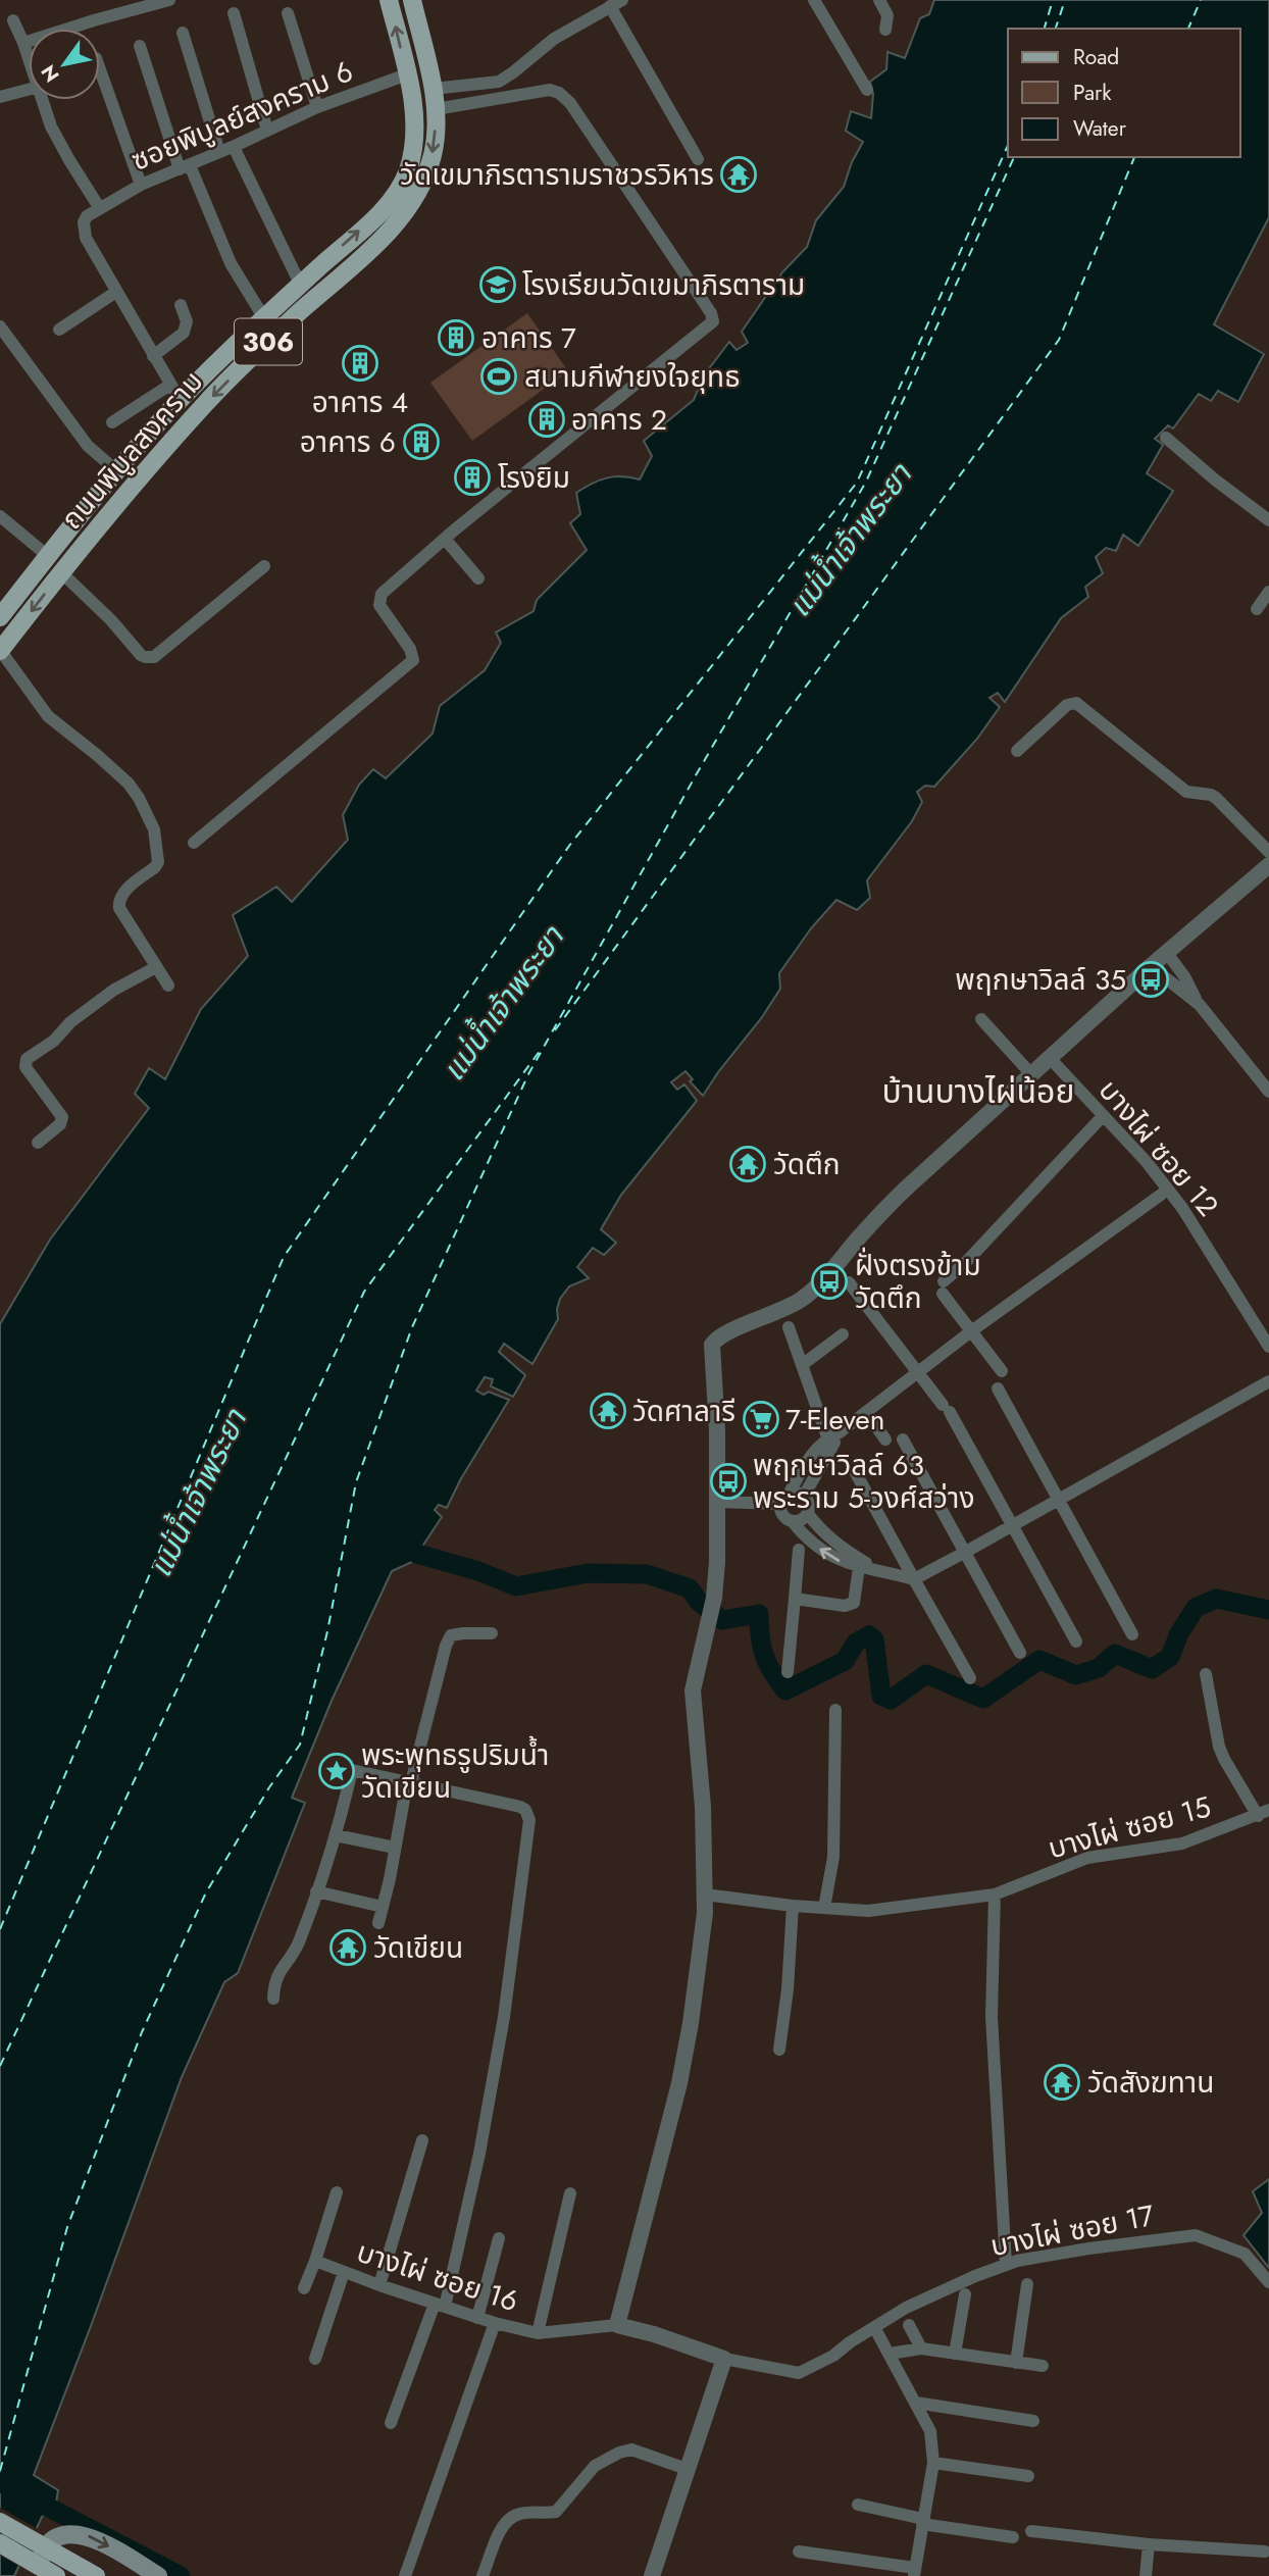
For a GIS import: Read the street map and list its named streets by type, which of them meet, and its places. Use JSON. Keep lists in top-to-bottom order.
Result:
{
  "streets": {
    "main road": ["306", "ถนนพิบูลสงคราม"],
    "street": [
      "ซอยพิบูลย์สงคราม 6",
      "บางไผ่ ซอย 12",
      "บางไผ่ ซอย 15",
      "บางไผ่ ซอย 17",
      "บางไผ่ ซอย 16"
    ]
  },
  "crossings": [
    ["ซอยพิบูลย์สงคราม 6", "ถนนพิบูลสงคราม"]
  ],
  "districts": ["บ้านบางไผ่น้อย"],
  "water": ["แม่น้ำเจ้าพระยา"],
  "places": {
    "temple": [
      "วัดเขมาภิรตารามราชวรวิหาร",
      "วัดตึก",
      "วัดศาลารี",
      "วัดเขียน",
      "วัดสังฆทาน"
    ],
    "school or university": ["โรงเรียนวัดเขมาภิรตาราม"],
    "building": [
      "อาคาร 7",
      "อาคาร 4",
      "อาคาร 2",
      "อาคาร 6",
      "โรงยิม"
    ],
    "sports": ["สนามกีฬายงใจยุทธ"],
    "bus stop": ["พฤกษาวิลล์ 35", "ฝั่งตรงข้าม วัดตึก", "พฤกษาวิลล์ 63 พระราม 5-วงศ์สว่าง"],
    "supermarket": ["7-Eleven"],
    "place": ["พระพุทธรูปริมน้ำ วัดเขียน"]
  },
  "legend": ["Road", "Park", "Water"],
  "north": "bottom left"
}
